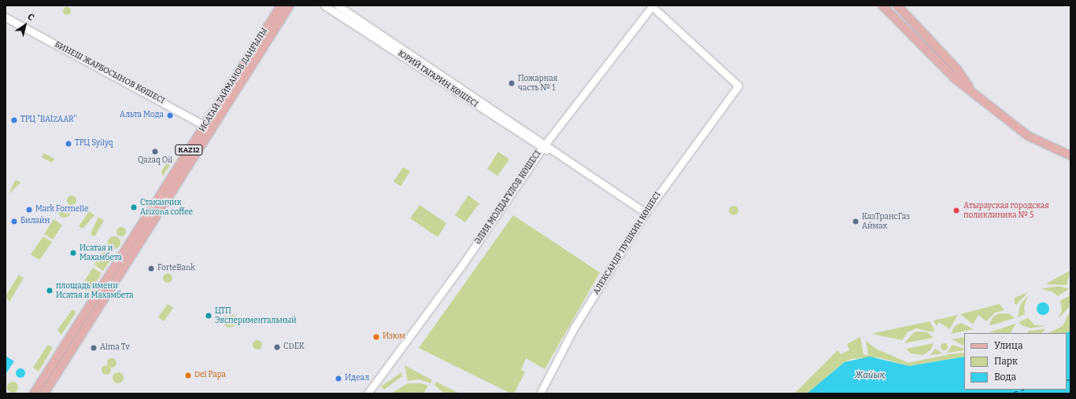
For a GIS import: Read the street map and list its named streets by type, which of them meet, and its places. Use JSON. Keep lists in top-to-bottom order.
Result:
{
  "streets": {
    "main road": ["ИСАТАЙ ТАЙМАНОВ ДАҢҒЫЛЫ", "KAZ12"],
    "street": [
      "БИНЕШ ЖАРБОСЫНОВ КӨШЕСІ",
      "ЮРИЙ ГАГАРИН КӨШЕСІ",
      "ӘЛИЯ МОЛДАҒҰЛОВ КӨШЕСІ",
      "АЛЕКСАНДР ПУШКИН КӨШЕСІ"
    ]
  },
  "crossings": [
    ["БИНЕШ ЖАРБОСЫНОВ КӨШЕСІ", "ИСАТАЙ ТАЙМАНОВ ДАҢҒЫЛЫ"],
    ["ЮРИЙ ГАГАРИН КӨШЕСІ", "ӘЛИЯ МОЛДАҒҰЛОВ КӨШЕСІ"],
    ["ЮРИЙ ГАГАРИН КӨШЕСІ", "АЛЕКСАНДР ПУШКИН КӨШЕСІ"],
    ["ӘЛИЯ МОЛДАҒҰЛОВ КӨШЕСІ", "АЛЕКСАНДР ПУШКИН КӨШЕСІ"]
  ],
  "water": ["Жайық"],
  "places": [
    "Пожарная часть № 1",
    "Альта Мода",
    "ТРЦ \"BAIZAAR\"",
    "ТРЦ Syilyq",
    "Qazaq Oil",
    "Стаканчик Arizona coffee",
    "Mark Formelle",
    "Атырауская городская поликлиника № 5",
    "Билайн",
    "КазТрансГаз Аймак",
    "Исатая и Махамбета",
    "ForteBank",
    "площадь имени Исатая и Махамбета",
    "ЦТП Экспериментальный",
    "Изюм",
    "CDEK",
    "Alma Tv",
    "Del Papa",
    "Идеал"
  ],
  "legend": ["Улица", "Парк", "Вода"],
  "north": "top right"
}
